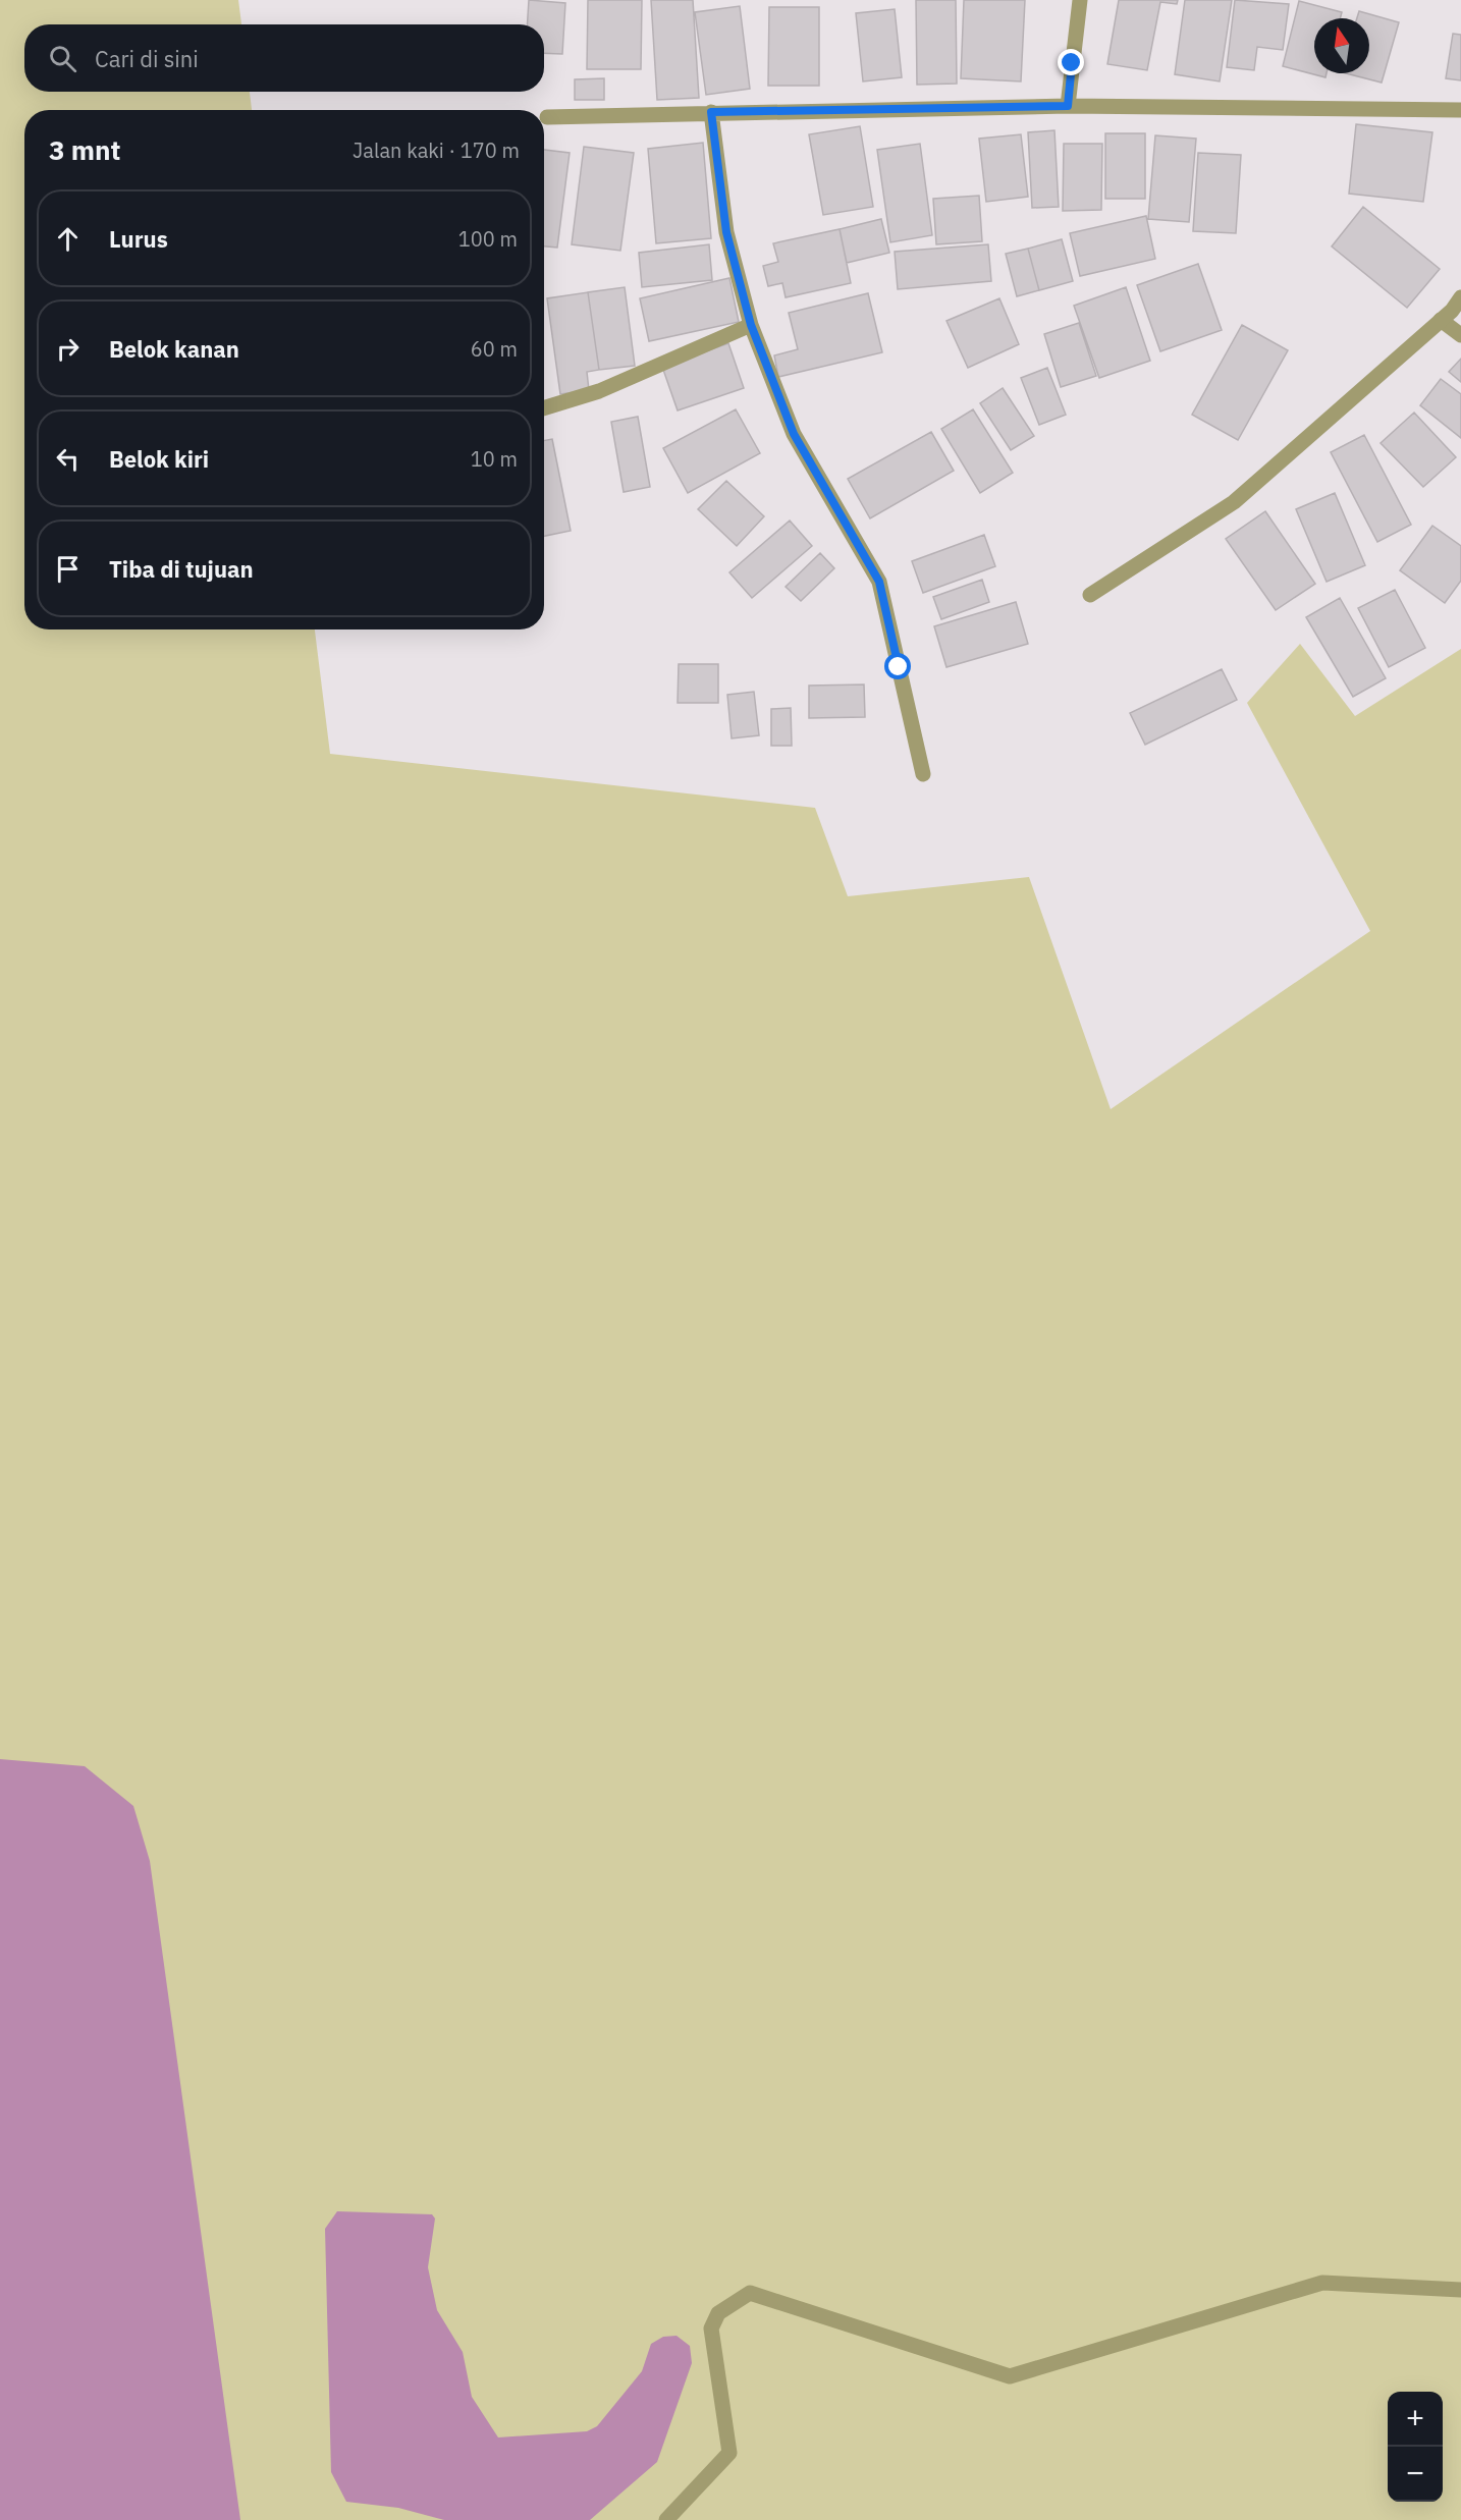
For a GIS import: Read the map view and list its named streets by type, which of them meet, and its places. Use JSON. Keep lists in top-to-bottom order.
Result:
{
  "north": "top",
  "page": {
    "search": "Cari di sini",
    "heading": ["3 mnt", "Jalan kaki · 170 m"],
    "list": [
      ["Lurus", "100 m"],
      ["Belok kanan", "60 m"],
      ["Belok kiri", "10 m"],
      "Tiba di tujuan"
    ],
    "map_buttons": ["+", "−"]
  }
}
